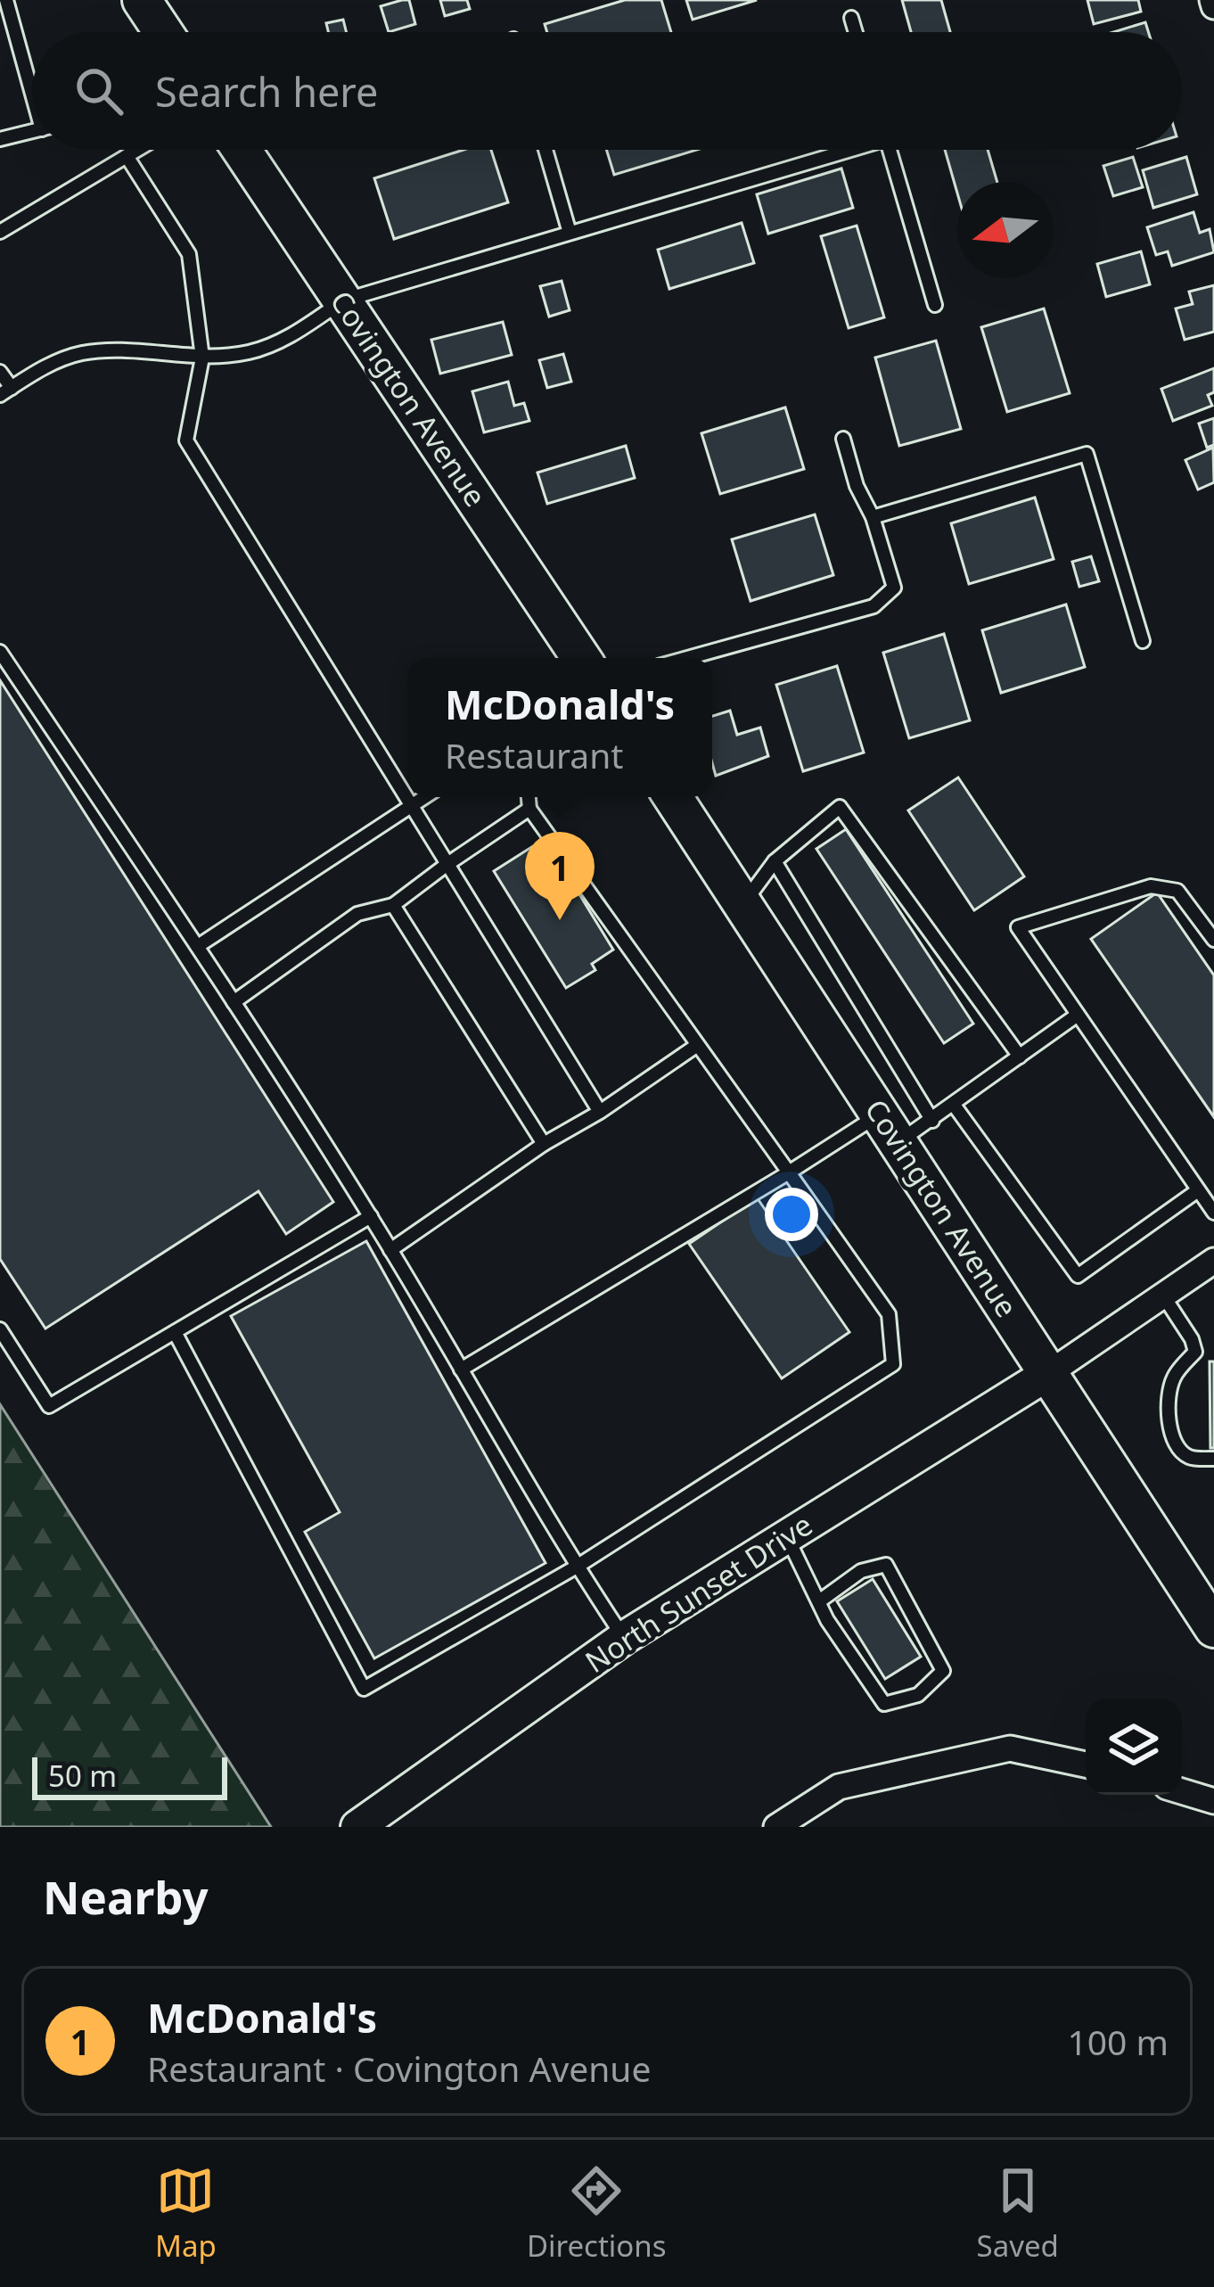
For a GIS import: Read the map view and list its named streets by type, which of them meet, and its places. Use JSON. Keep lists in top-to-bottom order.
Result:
{
  "streets": {
    "main road": ["Covington Avenue", "North Sunset Drive"]
  },
  "crossings": [
    ["Covington Avenue", "North Sunset Drive"]
  ],
  "scale_bar": "50 m",
  "north": "left",
  "page": {
    "search": "Search here",
    "popup": ["McDonald's", "Restaurant"],
    "pins": "1",
    "scale": "50 m",
    "heading": "Nearby",
    "list": [
      {
        "mark": "1",
        "name": "McDonald's",
        "note": "Restaurant · Covington Avenue",
        "value": "100 m"
      }
    ],
    "nav": ["Map", "Directions", "Saved"]
  }
}
